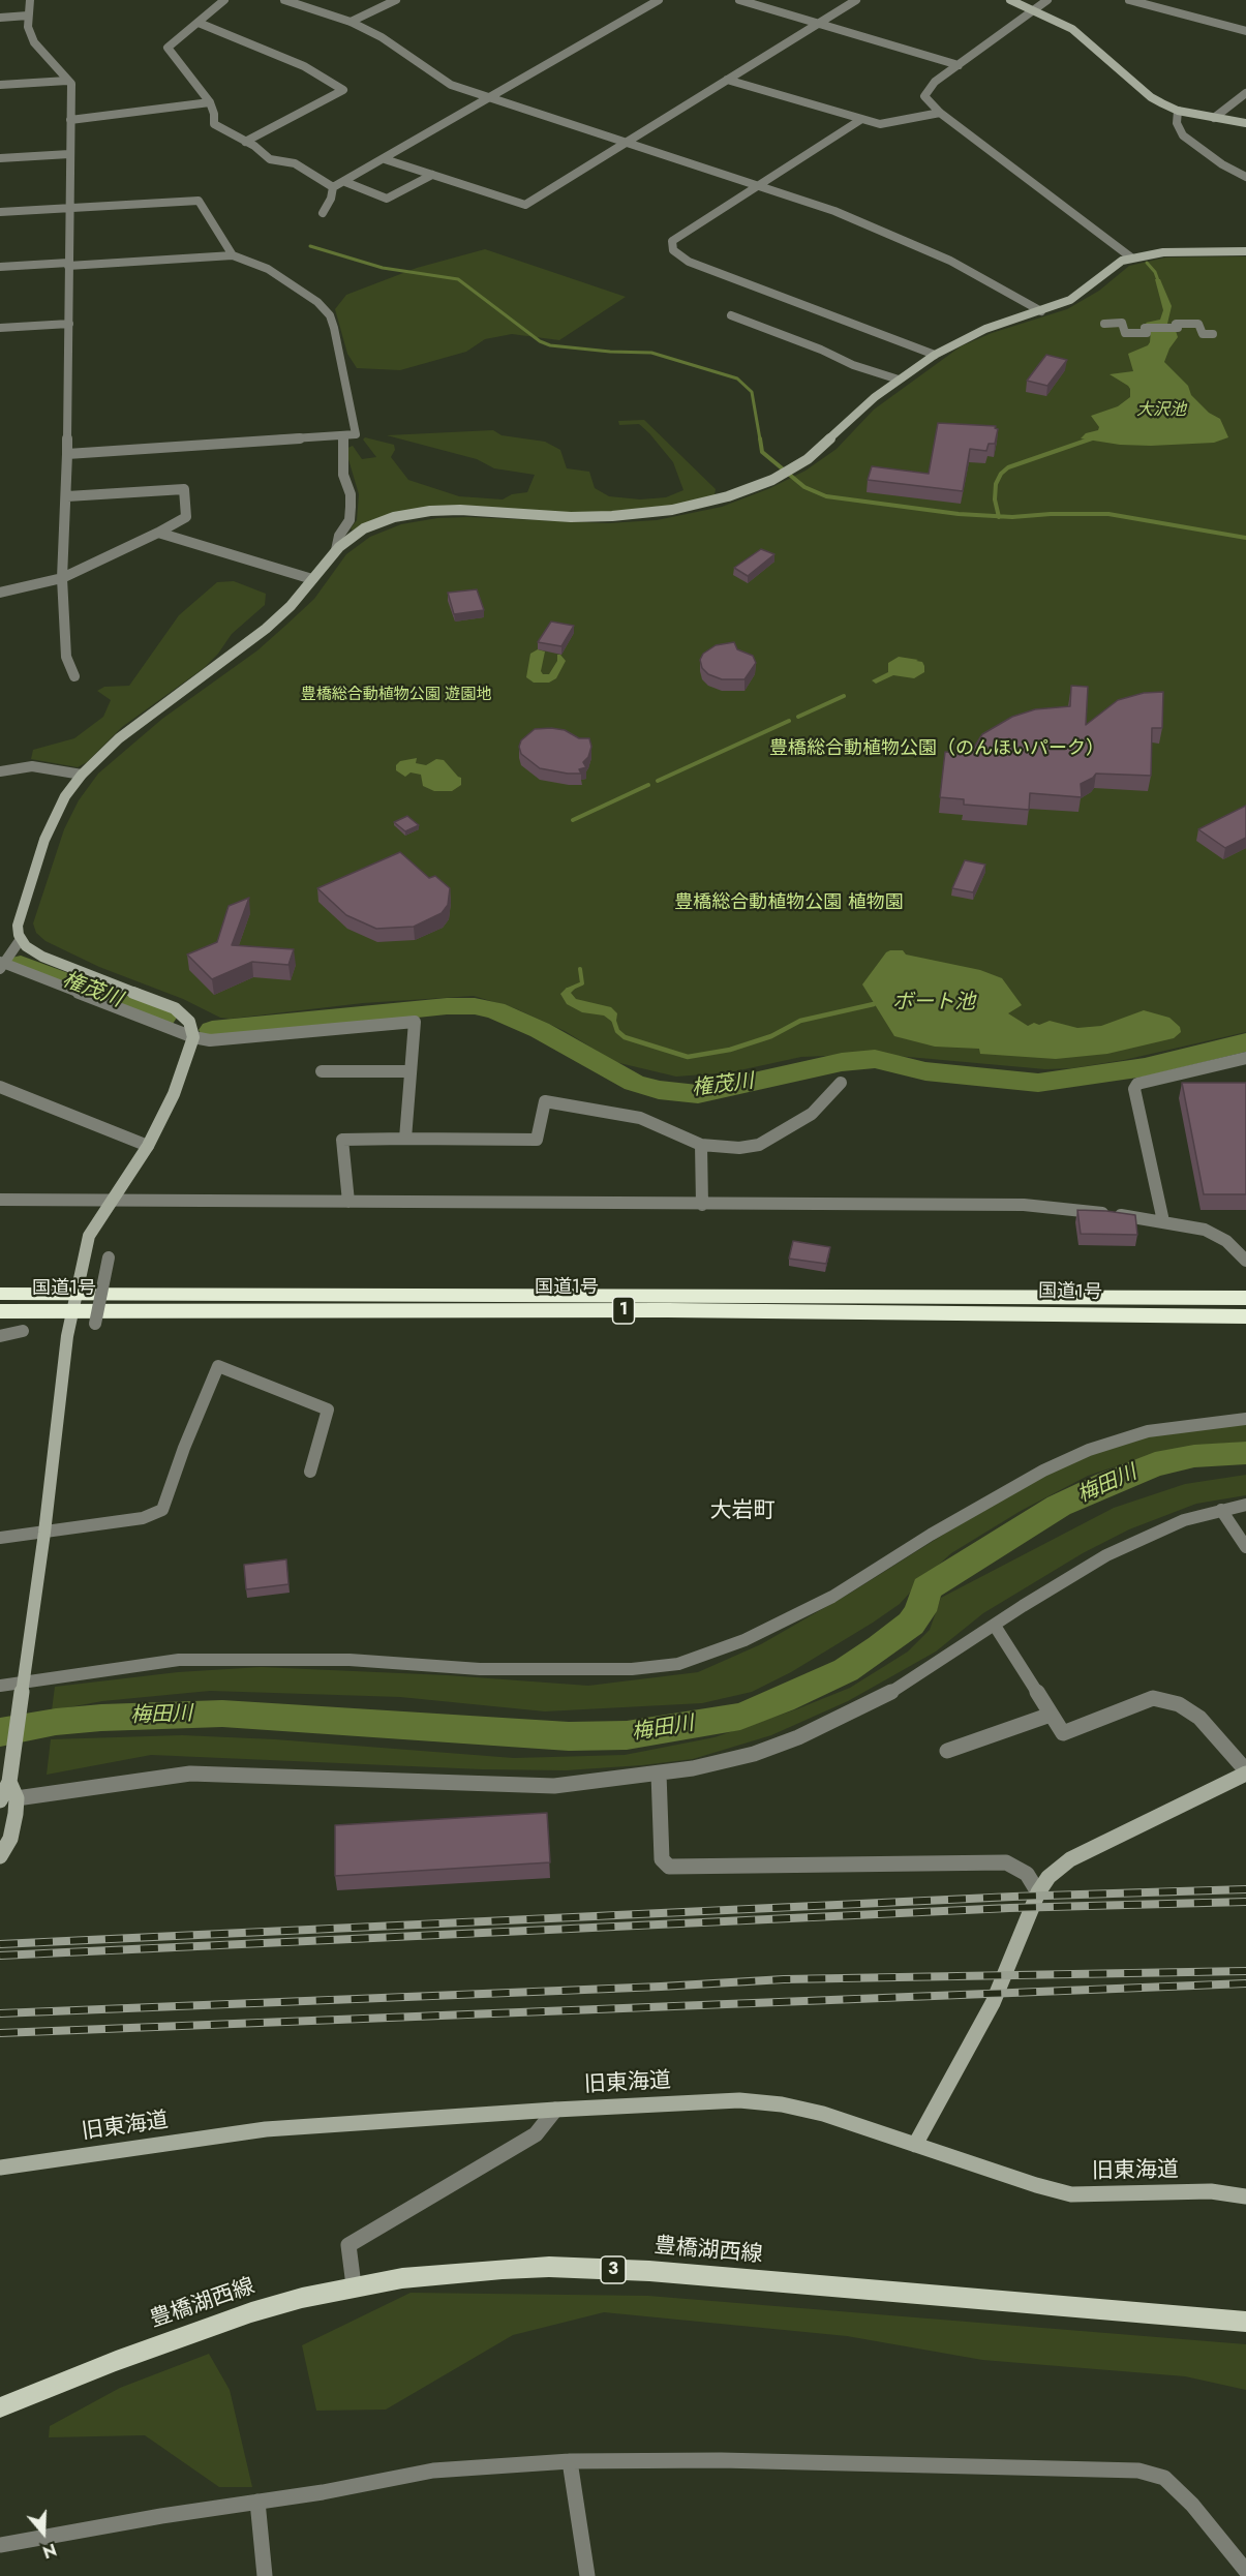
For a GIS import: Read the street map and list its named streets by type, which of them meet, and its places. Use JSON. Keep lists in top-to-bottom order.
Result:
{
  "streets": {
    "highway": ["国道1号", "1"],
    "main road": ["豊橋湖西線", "3"],
    "street": ["旧東海道"]
  },
  "districts": ["大岩町"],
  "water": [
    "大沢池",
    "権茂川",
    "ボート池",
    "梅田川"
  ],
  "parks": ["豊橋総合動植物公園 遊園地", "豊橋総合動植物公園（のんほいパーク）", "豊橋総合動植物公園 植物園"],
  "north": "bottom"
}
